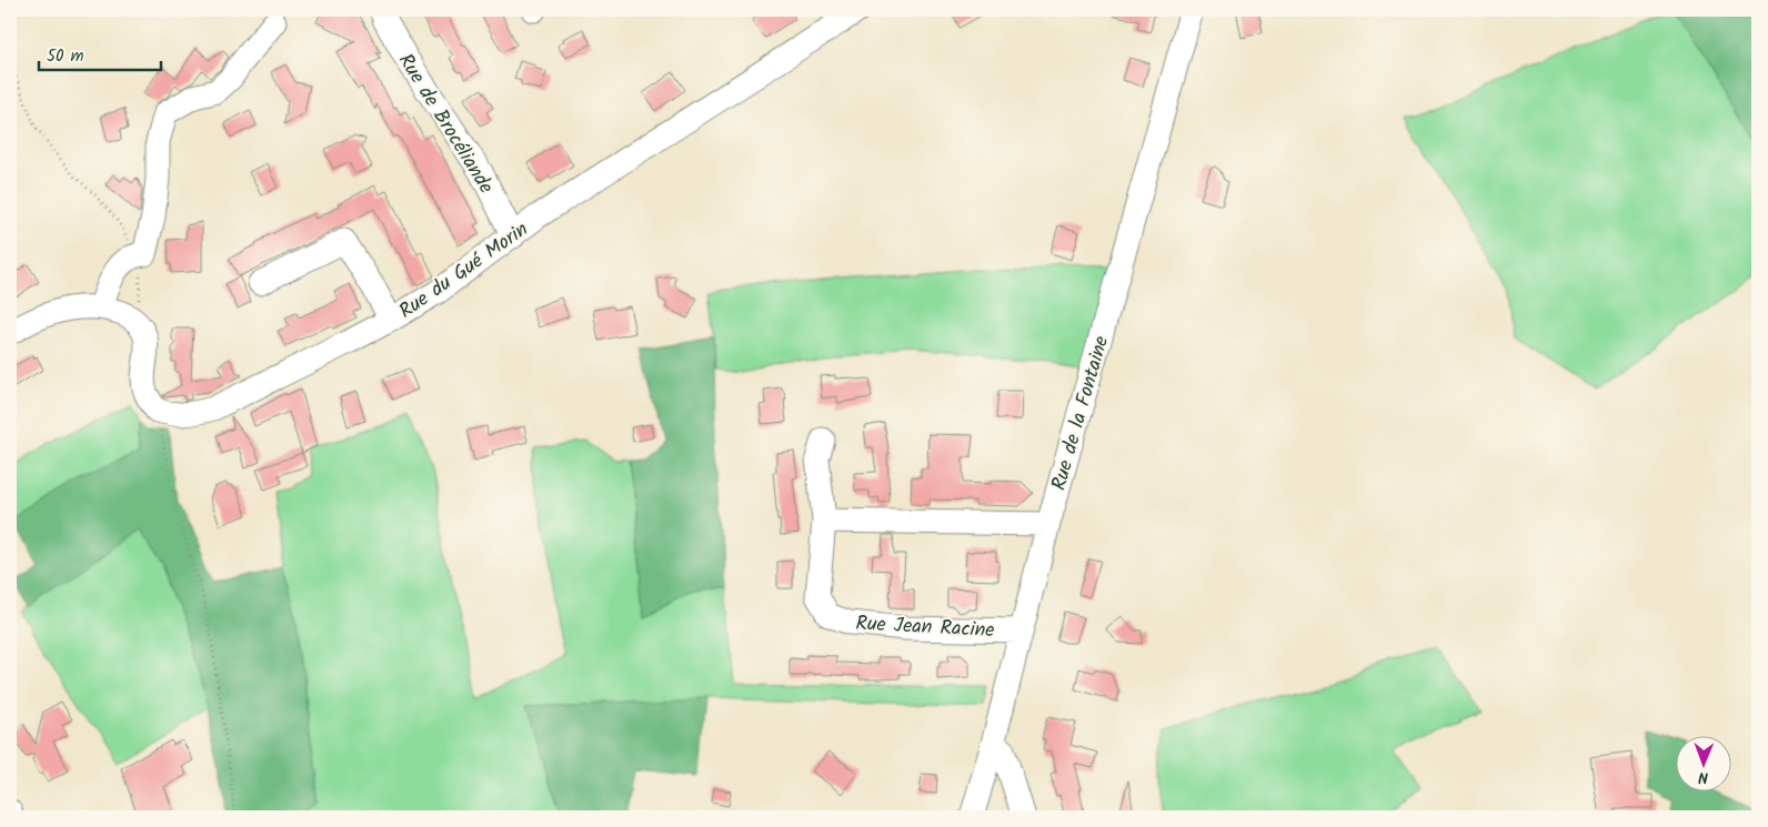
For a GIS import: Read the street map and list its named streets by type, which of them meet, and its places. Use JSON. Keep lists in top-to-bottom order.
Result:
{
  "streets": {
    "street": [
      "Rue de Brocéliande",
      "Rue du Gué Morin",
      "Rue de la Fontaine",
      "Rue Jean Racine"
    ]
  },
  "crossings": [
    ["Rue de Brocéliande", "Rue du Gué Morin"],
    ["Rue de la Fontaine", "Rue Jean Racine"]
  ],
  "scale_bar": "50 m",
  "north": "bottom"
}
